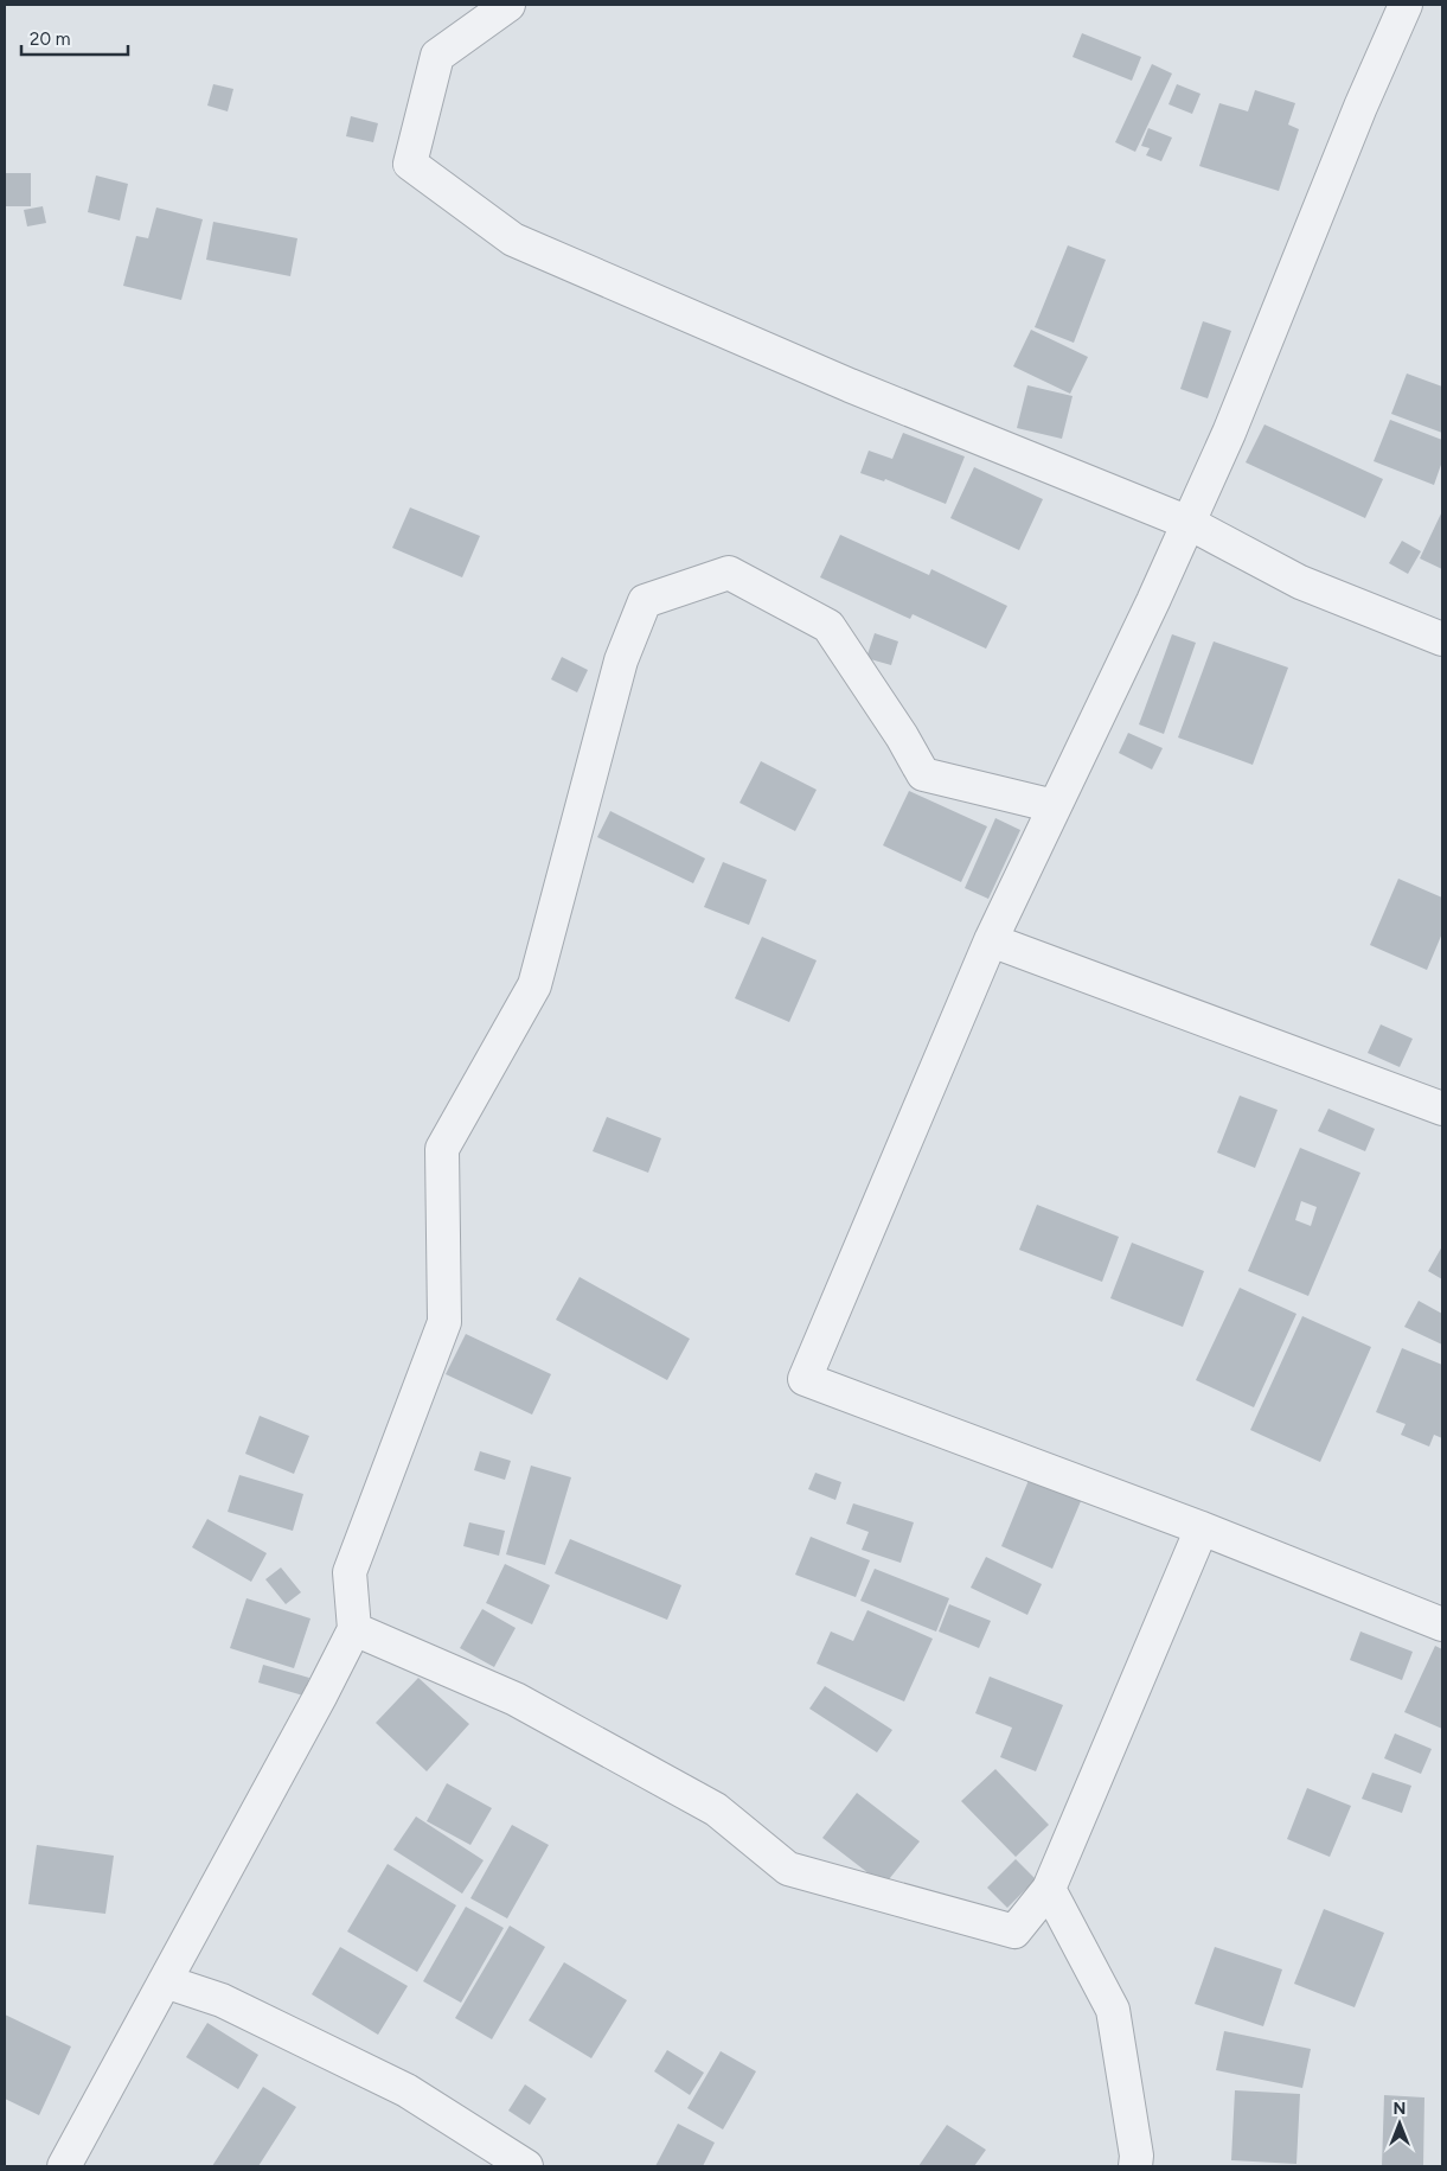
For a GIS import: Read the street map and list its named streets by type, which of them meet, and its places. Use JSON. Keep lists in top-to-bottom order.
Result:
{
  "scale_bar": "20 m",
  "north": "top"
}
